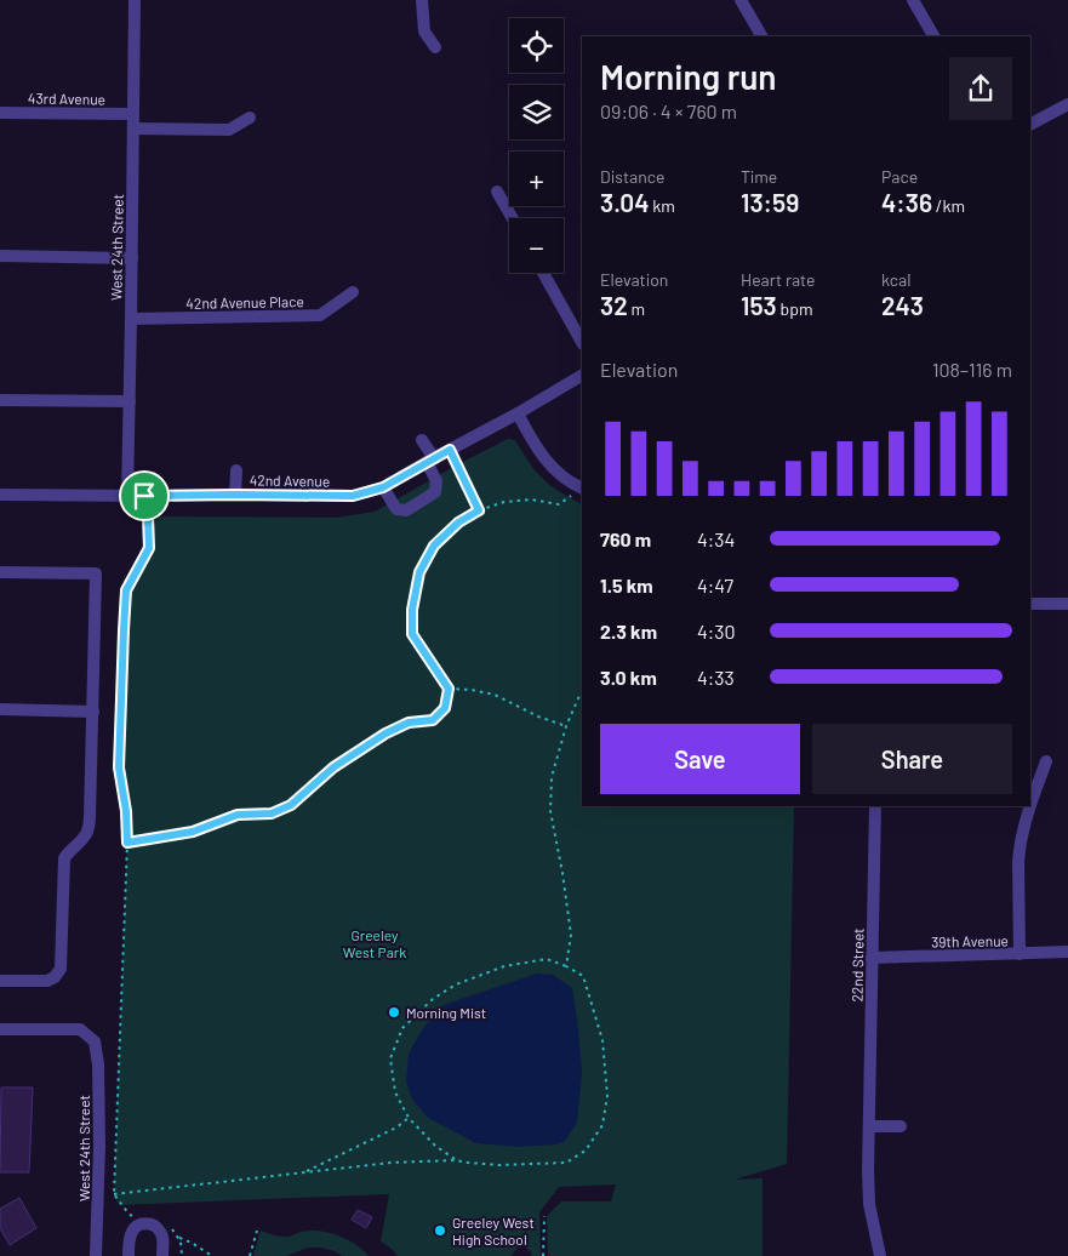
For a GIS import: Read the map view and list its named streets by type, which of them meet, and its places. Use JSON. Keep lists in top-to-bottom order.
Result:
{
  "streets": {
    "street": [
      "43rd Avenue",
      "West 24th Street",
      "42nd Avenue Place",
      "42nd Avenue",
      "39th Avenue",
      "22nd Street"
    ]
  },
  "crossings": [
    ["43rd Avenue", "West 24th Street"],
    ["West 24th Street", "42nd Avenue Place"],
    ["West 24th Street", "42nd Avenue"],
    ["39th Avenue", "22nd Street"]
  ],
  "parks": ["Greeley West Park"],
  "places": ["Morning Mist", "Greeley West High School"],
  "page": {
    "map_buttons": ["+", "−"],
    "heading": ["Morning run", "09:06 · 4 × 760 m"],
    "stats": [
      ["Distance", "3.04 km"],
      ["Time", "13:59"],
      ["Pace", "4:36 /km"],
      ["Elevation", "32 m"],
      ["Heart rate", "153 bpm"],
      ["kcal", "243"]
    ],
    "chart": ["Elevation", "108–116 m"],
    "list": [
      {
        "name": "760 m",
        "note": "4:34"
      },
      {
        "name": "1.5 km",
        "note": "4:47"
      },
      {
        "name": "2.3 km",
        "note": "4:30"
      },
      {
        "name": "3.0 km",
        "note": "4:33"
      }
    ],
    "buttons": ["Save", "Share"]
  }
}
